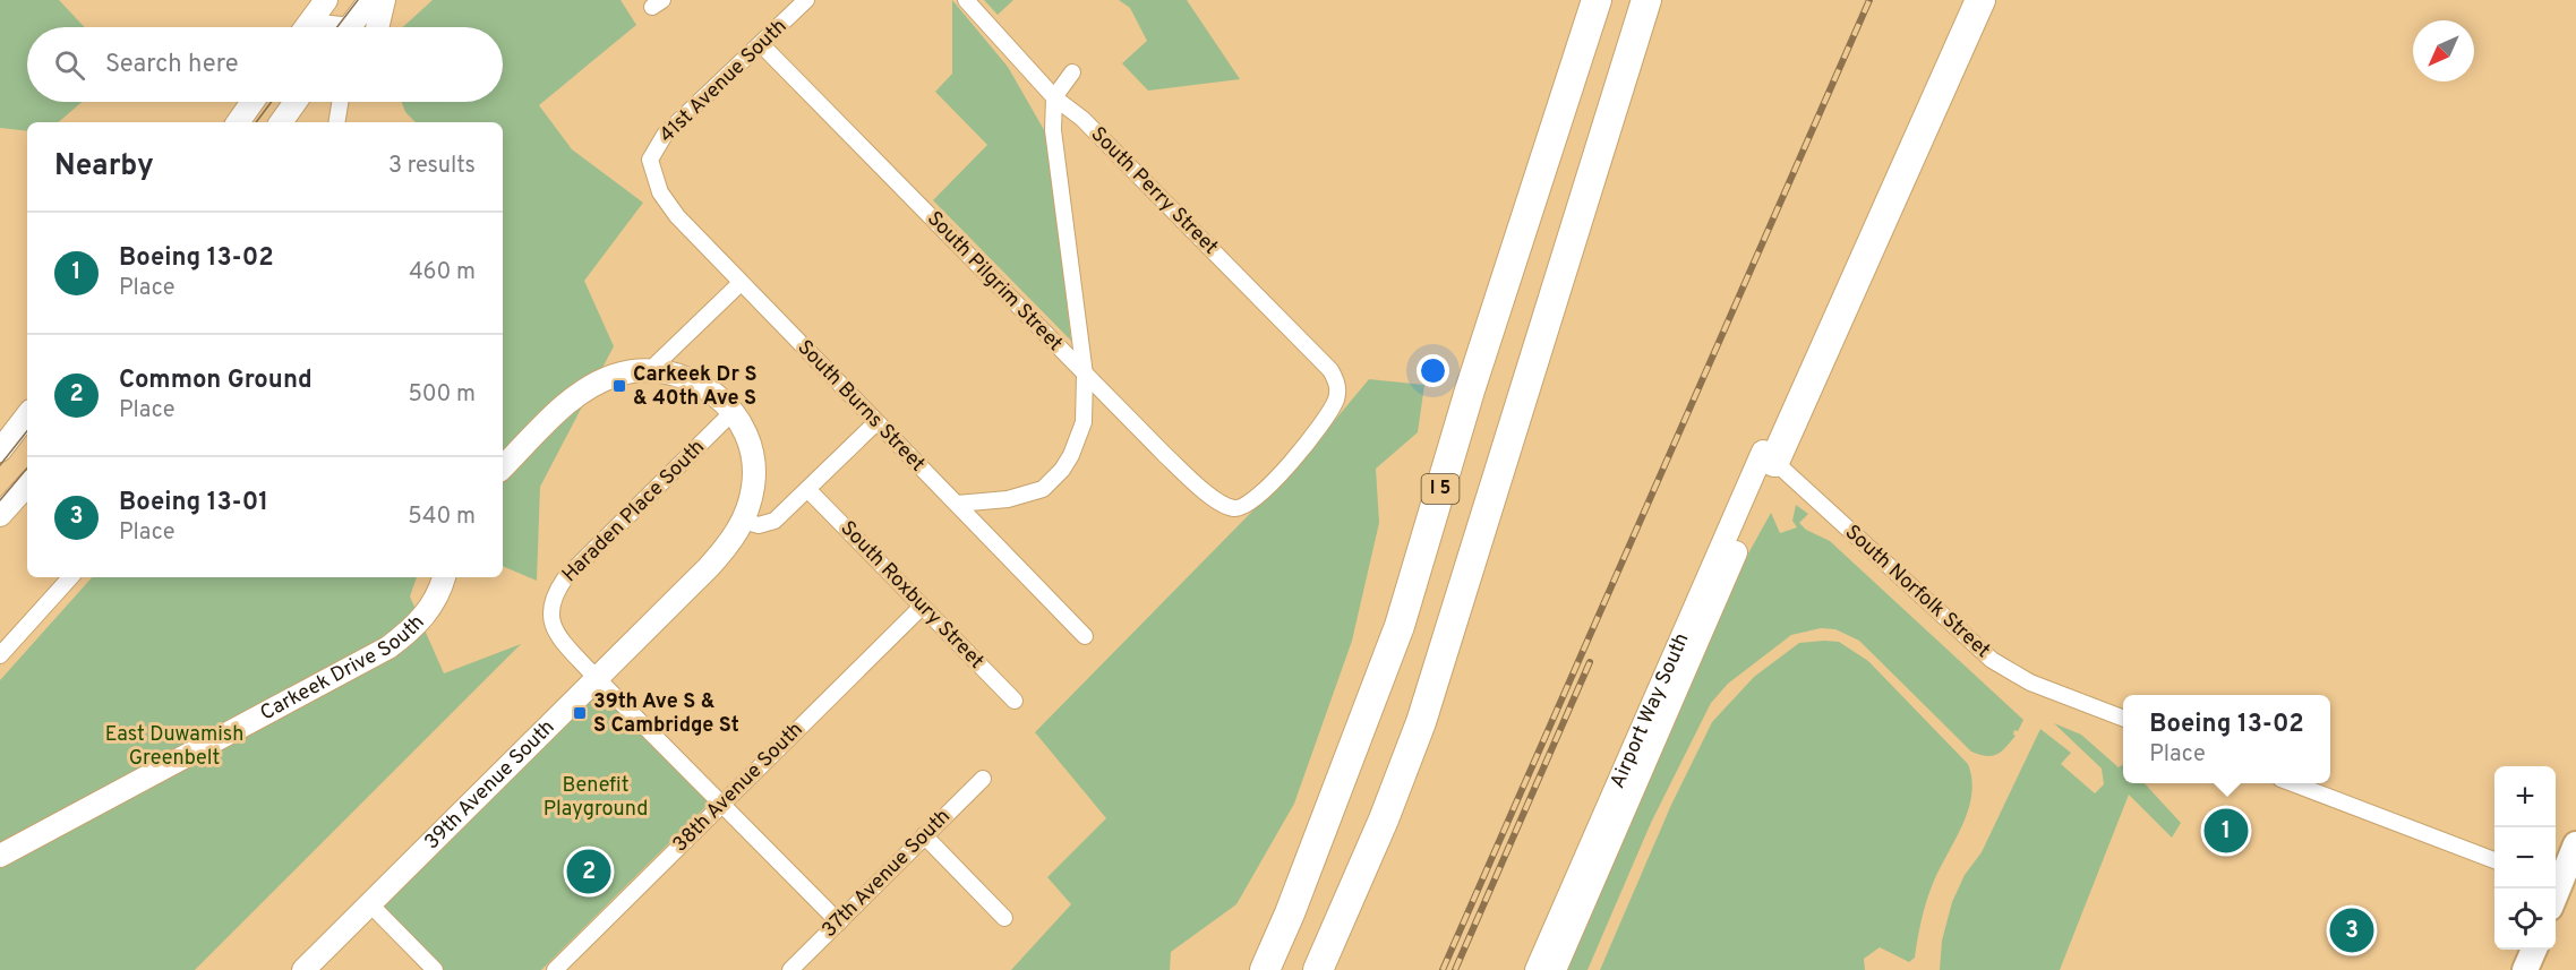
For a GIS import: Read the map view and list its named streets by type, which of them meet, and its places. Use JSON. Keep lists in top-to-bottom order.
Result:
{
  "streets": {
    "highway": ["I 5"],
    "main road": ["Carkeek Drive South", "Airport Way South", "39th Avenue South"],
    "street": [
      "41st Avenue South",
      "South Perry Street",
      "South Pilgrim Street",
      "South Burns Street",
      "Haraden Place South",
      "South Norfolk Street",
      "South Roxbury Street",
      "38th Avenue South",
      "37th Avenue South"
    ]
  },
  "crossings": [
    ["41st Avenue South", "South Pilgrim Street"],
    ["41st Avenue South", "South Burns Street"],
    ["South Perry Street", "South Pilgrim Street"],
    ["Haraden Place South", "39th Avenue South"],
    ["South Norfolk Street", "Airport Way South"],
    ["South Roxbury Street", "38th Avenue South"]
  ],
  "parks": ["East Duwamish Greenbelt", "Benefit Playground"],
  "places": {
    "transit": ["Carkeek Dr S & 40th Ave S", "39th Ave S & S Cambridge St"]
  },
  "north": "bottom left",
  "page": {
    "search": "Search here",
    "heading": ["Nearby", "3 results"],
    "list": [
      {
        "mark": "1",
        "name": "Boeing 13-02",
        "note": "Place",
        "value": "460 m"
      },
      {
        "mark": "2",
        "name": "Common Ground",
        "note": "Place",
        "value": "500 m"
      },
      {
        "mark": "3",
        "name": "Boeing 13-01",
        "note": "Place",
        "value": "540 m"
      }
    ],
    "popup": ["Boeing 13-02", "Place"],
    "map_buttons": ["+", "−"],
    "pins": ["1", "2", "3"]
  }
}
